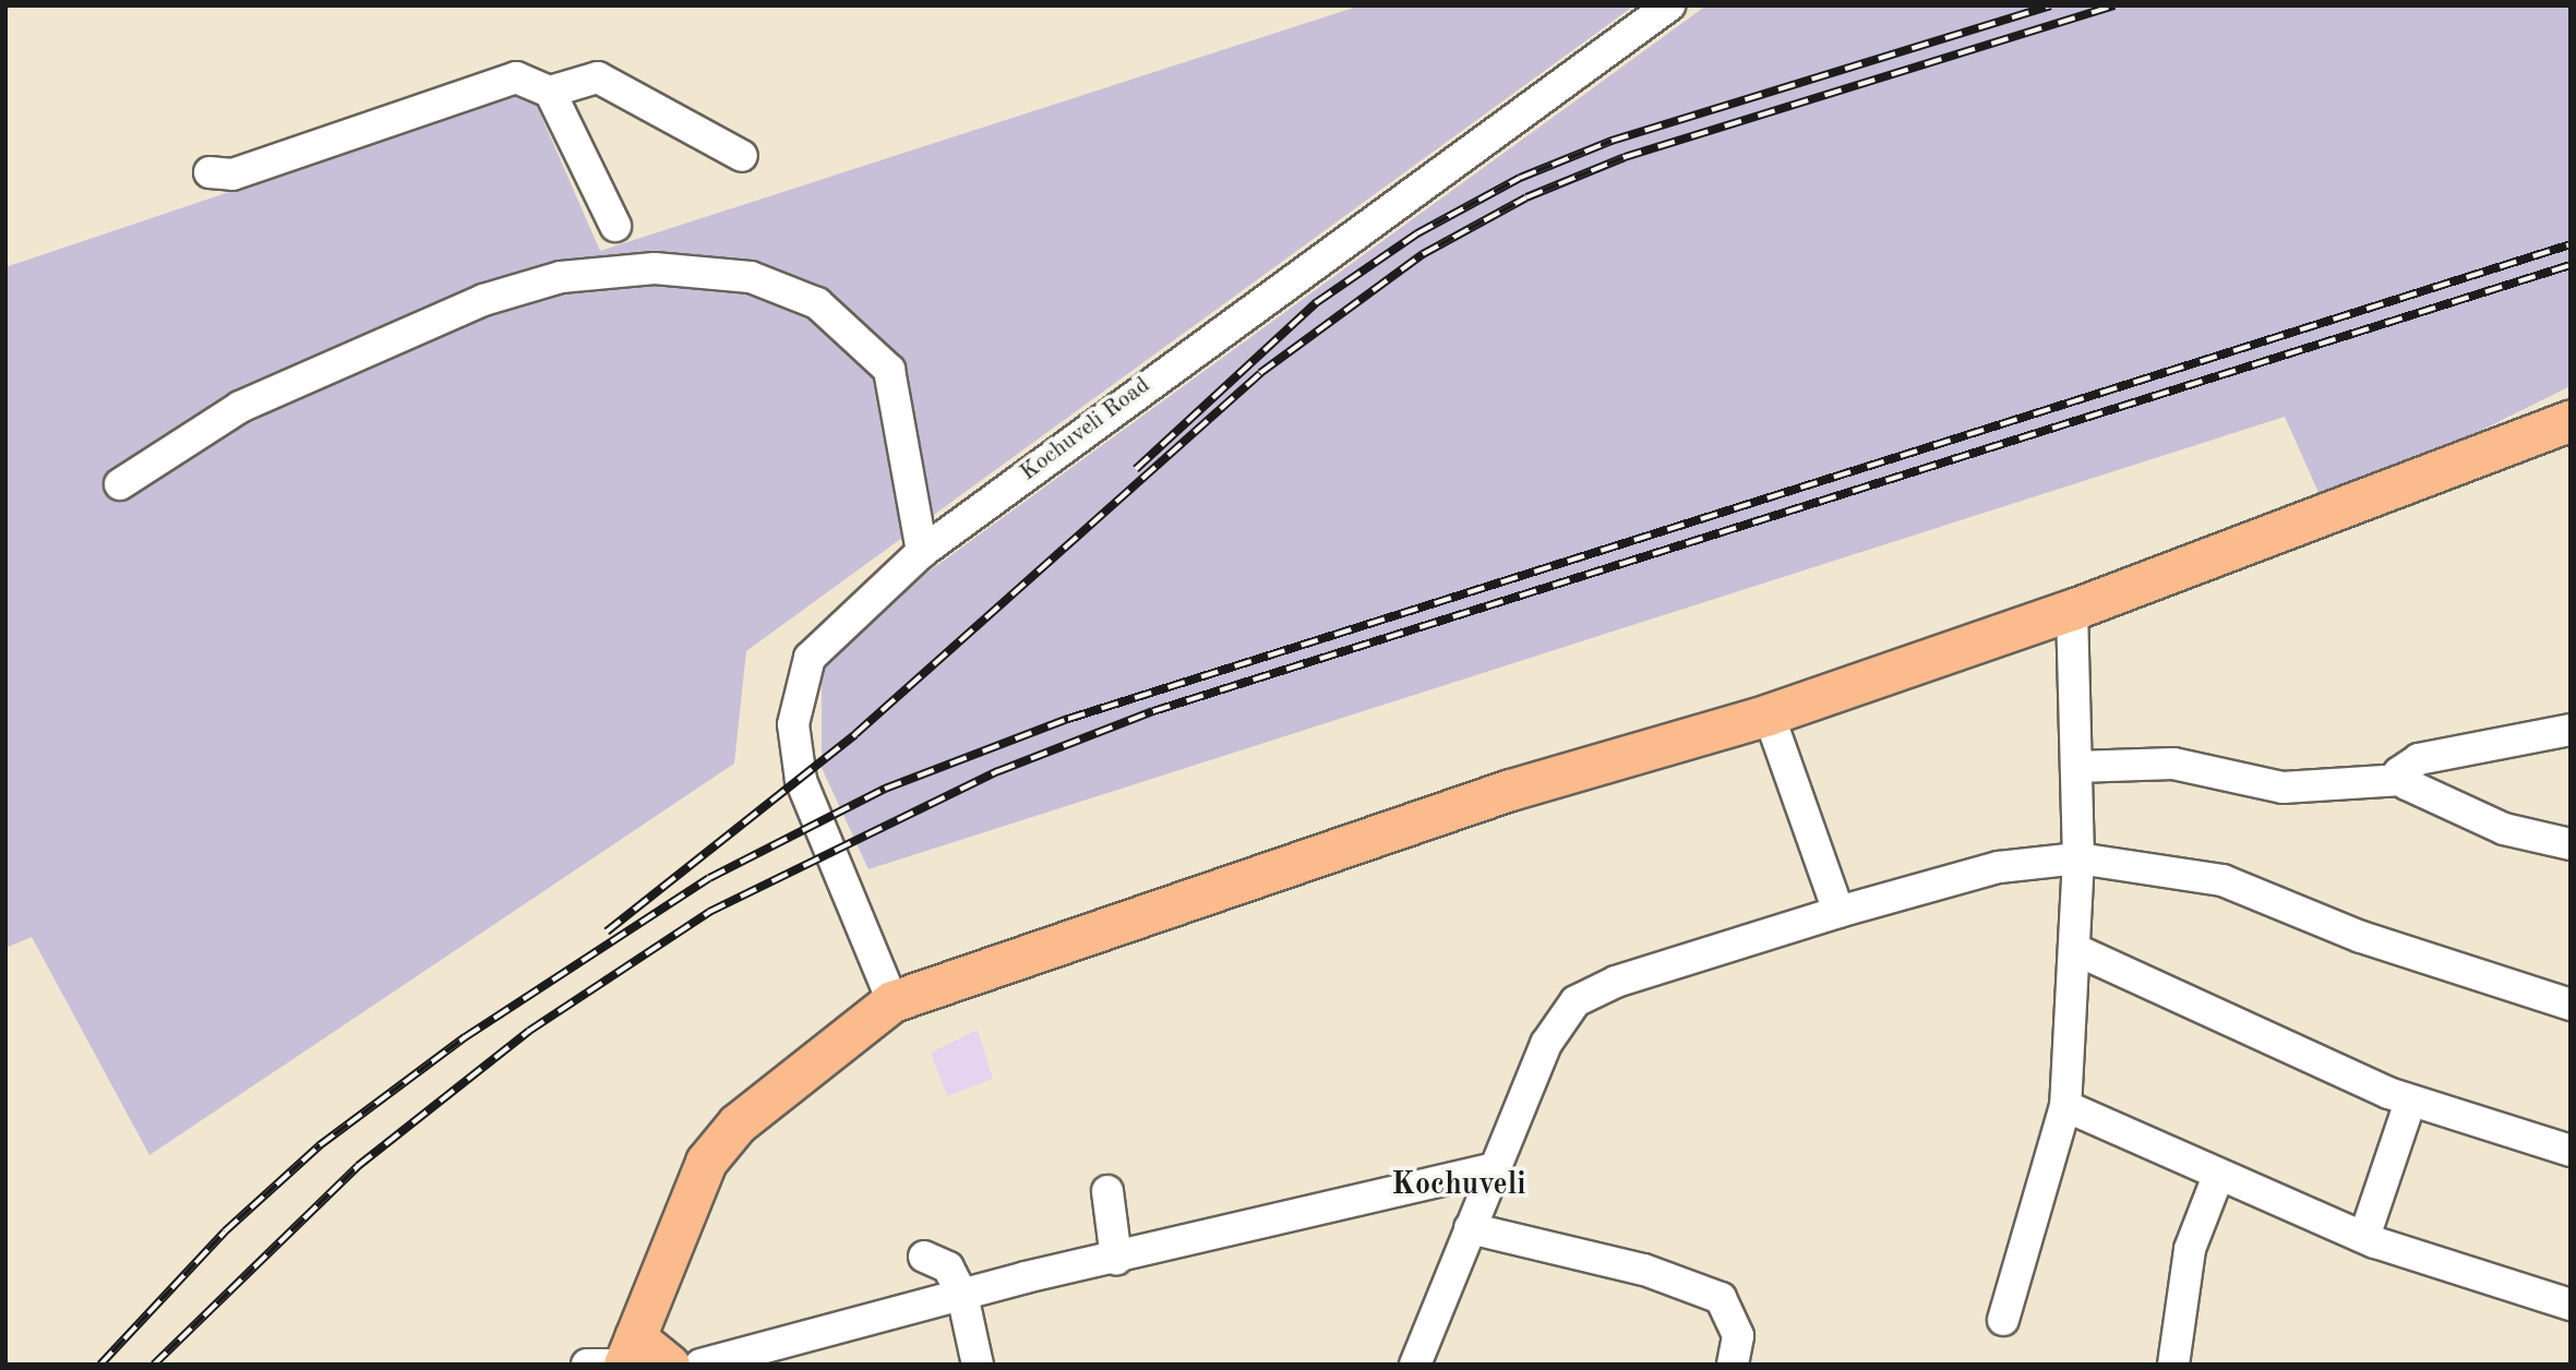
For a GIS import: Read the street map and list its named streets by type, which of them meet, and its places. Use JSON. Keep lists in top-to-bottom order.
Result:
{
  "streets": {
    "street": ["Kochuveli Road"]
  },
  "districts": ["Kochuveli"]
}
